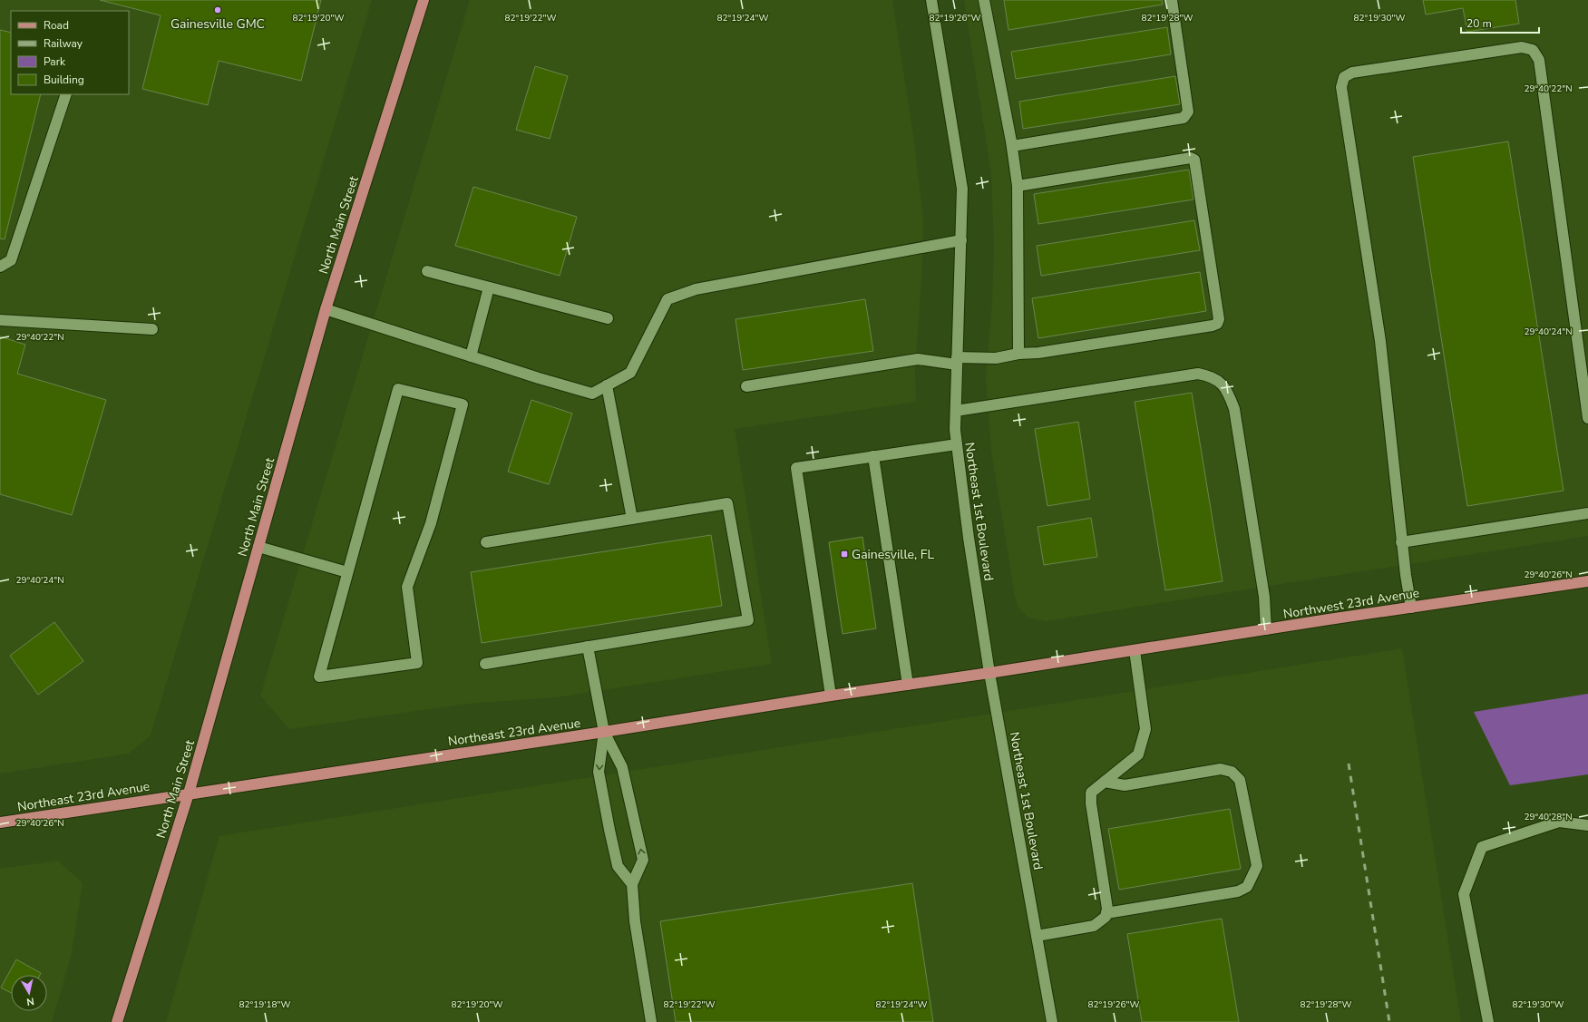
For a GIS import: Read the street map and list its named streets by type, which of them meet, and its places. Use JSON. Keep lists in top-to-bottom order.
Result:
{
  "streets": {
    "main road": ["North Main Street", "Northwest 23rd Avenue", "Northeast 23rd Avenue"],
    "street": ["Northeast 1st Boulevard"]
  },
  "crossings": [
    ["North Main Street", "Northeast 23rd Avenue"],
    ["Northeast 1st Boulevard", "Northwest 23rd Avenue"],
    ["Northeast 1st Boulevard", "Northeast 23rd Avenue"],
    ["Northwest 23rd Avenue", "Northeast 23rd Avenue"]
  ],
  "places": {
    "other": ["Gainesville GMC"],
    "transit": ["Gainesville, FL"]
  },
  "legend": [
    "Road",
    "Railway",
    "Park",
    "Building"
  ],
  "scale_bar": "20 m",
  "north": "bottom",
  "coordinates": [
    "82°19'20\"W",
    "82°19'22\"W",
    "82°19'24\"W",
    "82°19'26\"W",
    "82°19'28\"W",
    "82°19'30\"W",
    "29°40'22\"N",
    "29°40'24\"N",
    "29°40'26\"N",
    "29°40'28\"N",
    "82°19'18\"W"
  ]
}
